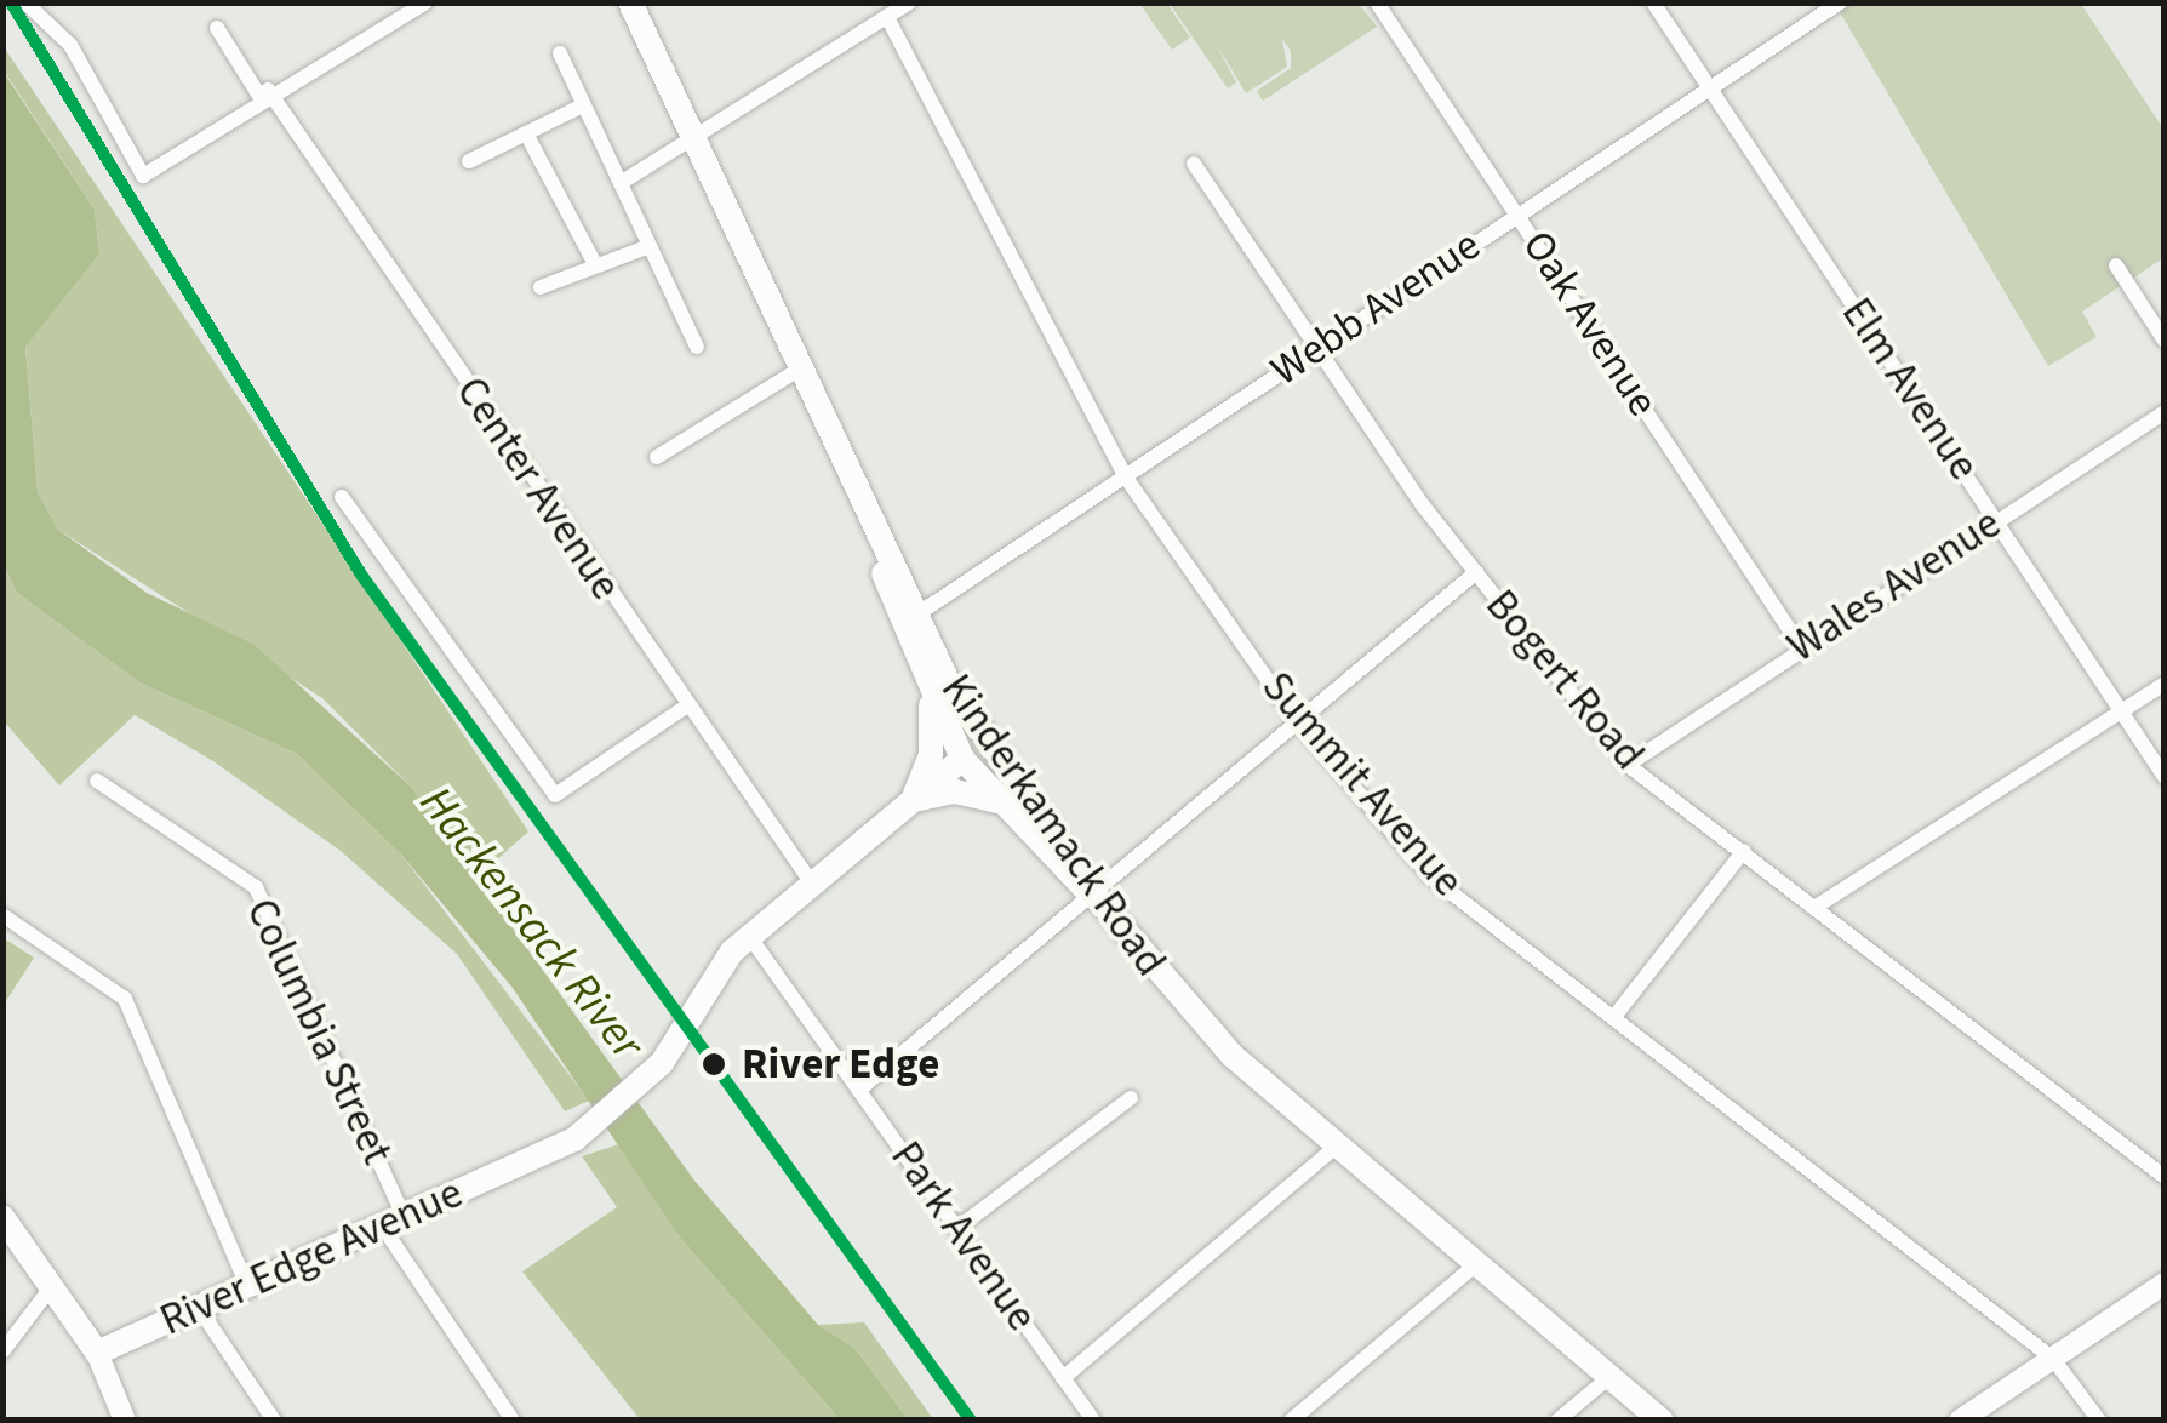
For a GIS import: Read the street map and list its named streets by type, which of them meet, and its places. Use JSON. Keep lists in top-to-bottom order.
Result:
{
  "streets": {
    "main road": ["Kinderkamack Road", "River Edge Avenue"],
    "street": [
      "Webb Avenue",
      "Oak Avenue",
      "Elm Avenue",
      "Center Avenue",
      "Wales Avenue",
      "Bogert Road",
      "Summit Avenue",
      "Columbia Street",
      "Park Avenue"
    ]
  },
  "crossings": [
    ["Webb Avenue", "Oak Avenue"],
    ["Webb Avenue", "Elm Avenue"],
    ["Webb Avenue", "Bogert Road"],
    ["Webb Avenue", "Summit Avenue"],
    ["Webb Avenue", "Kinderkamack Road"],
    ["Oak Avenue", "Wales Avenue"],
    ["Elm Avenue", "Wales Avenue"],
    ["Center Avenue", "River Edge Avenue"],
    ["Wales Avenue", "Bogert Road"],
    ["Columbia Street", "River Edge Avenue"],
    ["Park Avenue", "River Edge Avenue"]
  ],
  "water": ["Hackensack River"],
  "places": ["River Edge"]
}
